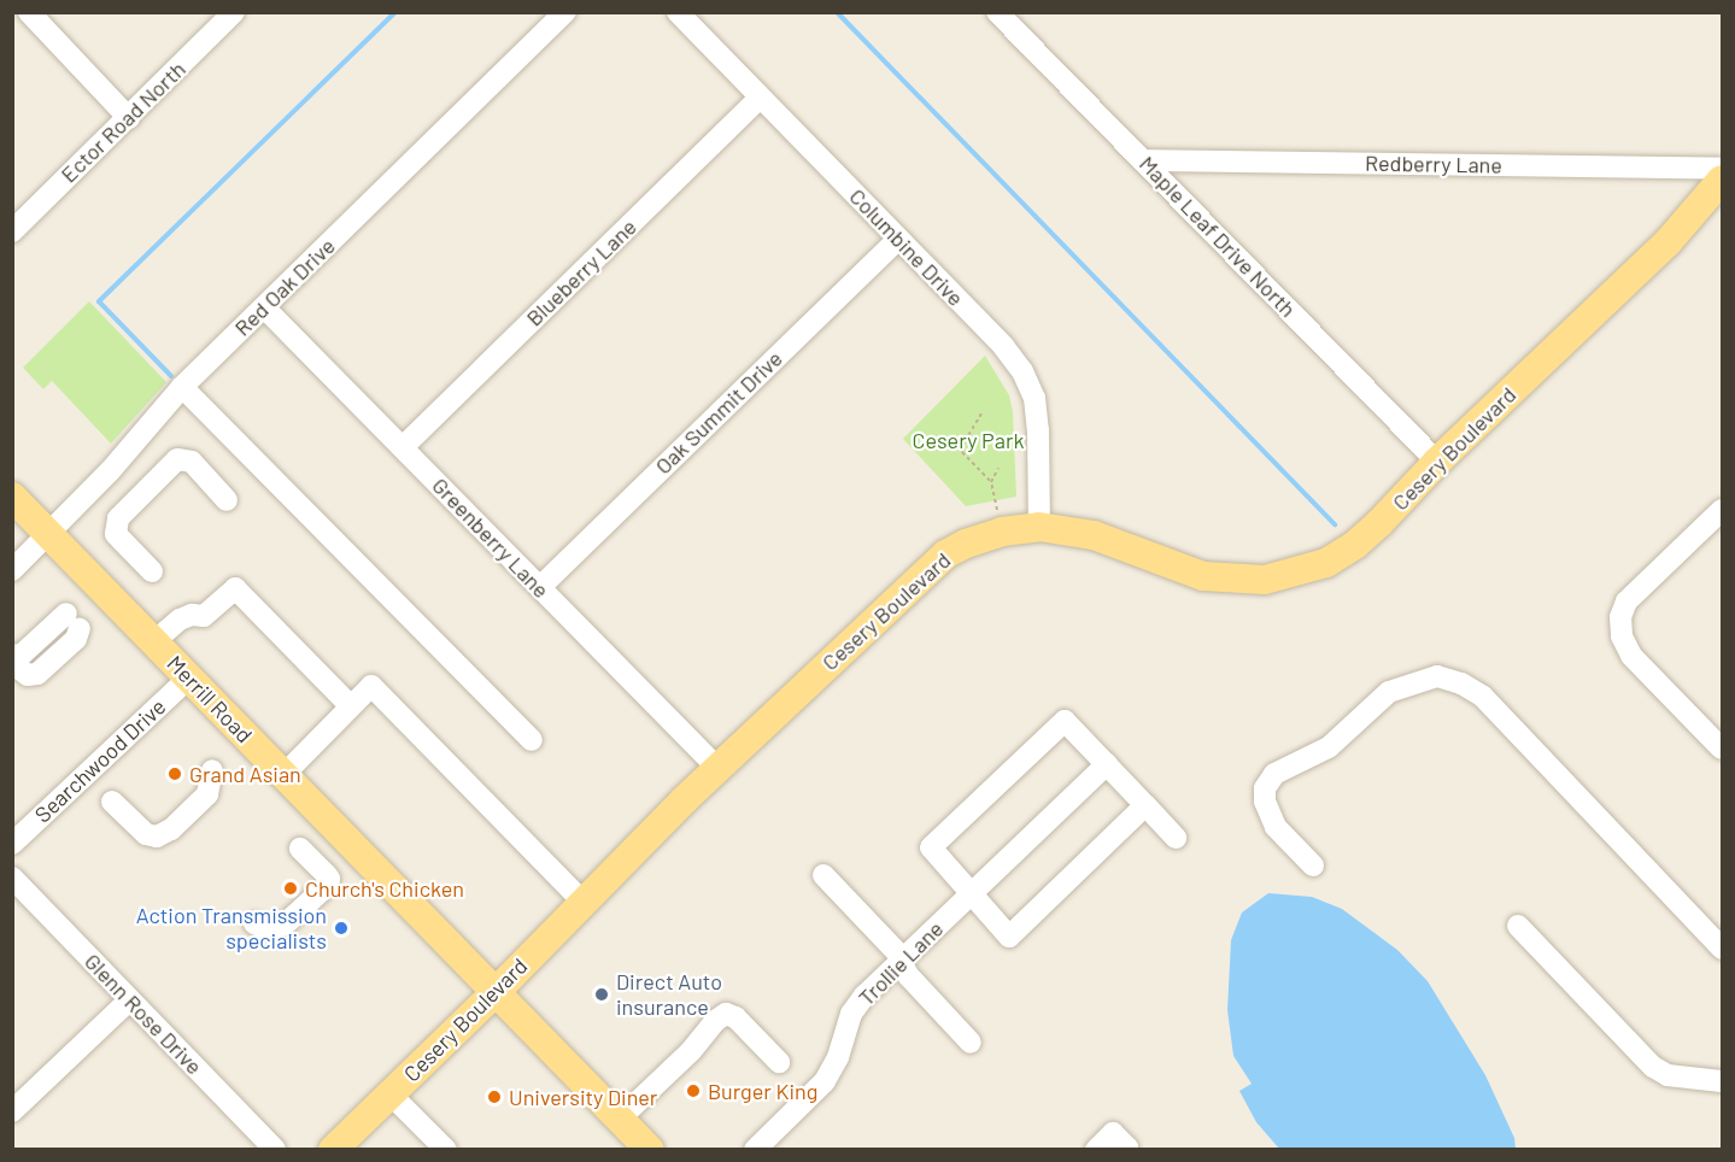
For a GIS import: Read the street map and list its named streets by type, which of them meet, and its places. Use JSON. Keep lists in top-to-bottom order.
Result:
{
  "streets": {
    "main road": ["Cesery Boulevard", "Merrill Road"],
    "street": [
      "Ector Road North",
      "Redberry Lane",
      "Maple Leaf Drive North",
      "Columbine Drive",
      "Blueberry Lane",
      "Red Oak Drive",
      "Oak Summit Drive",
      "Greenberry Lane",
      "Searchwood Drive",
      "Trollie Lane",
      "Glenn Rose Drive"
    ]
  },
  "crossings": [
    ["Redberry Lane", "Maple Leaf Drive North"],
    ["Maple Leaf Drive North", "Cesery Boulevard"],
    ["Columbine Drive", "Blueberry Lane"],
    ["Columbine Drive", "Oak Summit Drive"],
    ["Columbine Drive", "Cesery Boulevard"],
    ["Blueberry Lane", "Greenberry Lane"],
    ["Red Oak Drive", "Greenberry Lane"],
    ["Red Oak Drive", "Merrill Road"],
    ["Oak Summit Drive", "Greenberry Lane"],
    ["Cesery Boulevard", "Greenberry Lane"],
    ["Cesery Boulevard", "Merrill Road"],
    ["Merrill Road", "Searchwood Drive"]
  ],
  "parks": ["Cesery Park"],
  "places": [
    "Grand Asian",
    "Church's Chicken",
    "Action Transmission specialists",
    "Direct Auto insurance",
    "Burger King",
    "University Diner"
  ]
}
